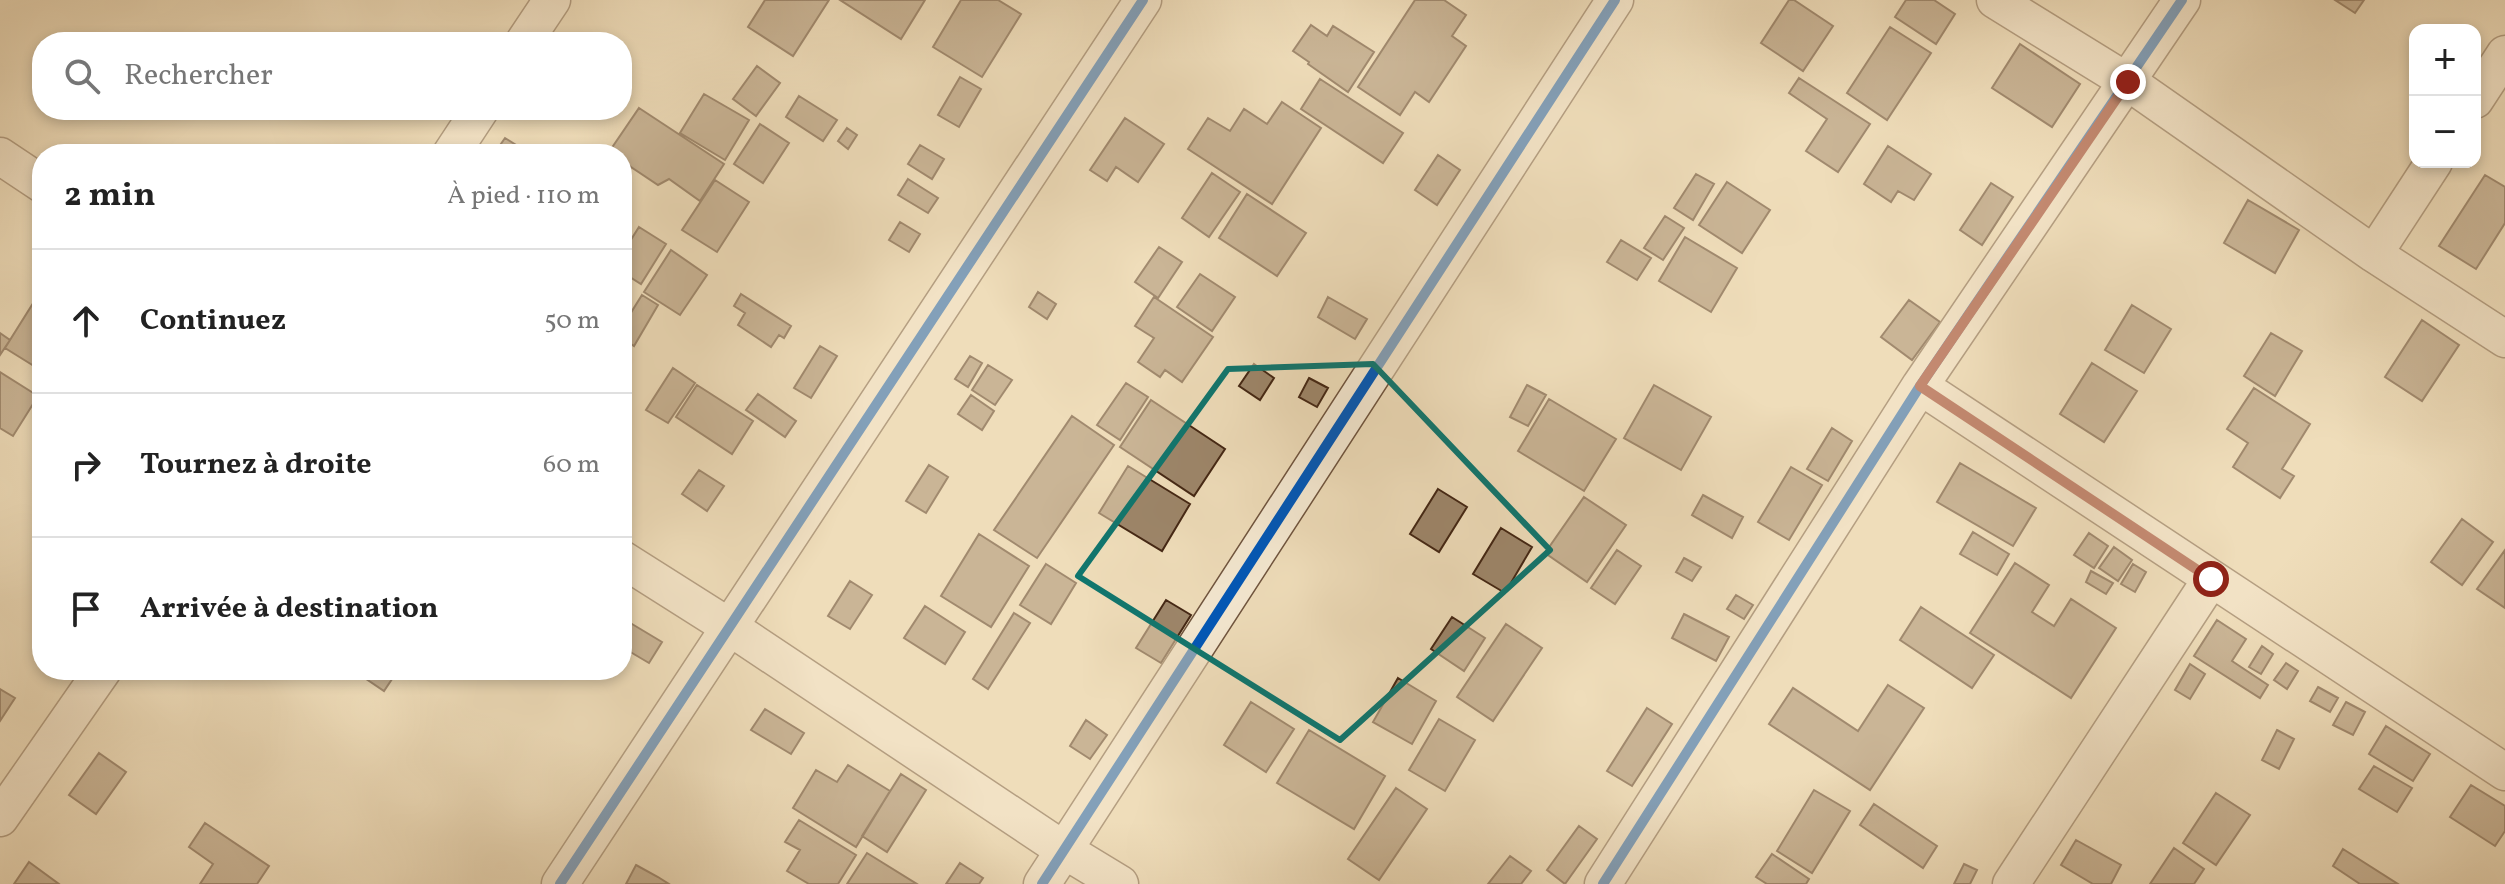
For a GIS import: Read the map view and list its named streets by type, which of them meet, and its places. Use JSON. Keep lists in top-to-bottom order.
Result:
{
  "page": {
    "map_buttons": ["+", "−"],
    "search": "Rechercher",
    "heading": ["2 min", "À pied · 110 m"],
    "list": [
      ["Continuez", "50 m"],
      ["Tournez à droite", "60 m"],
      "Arrivée à destination"
    ]
  }
}
